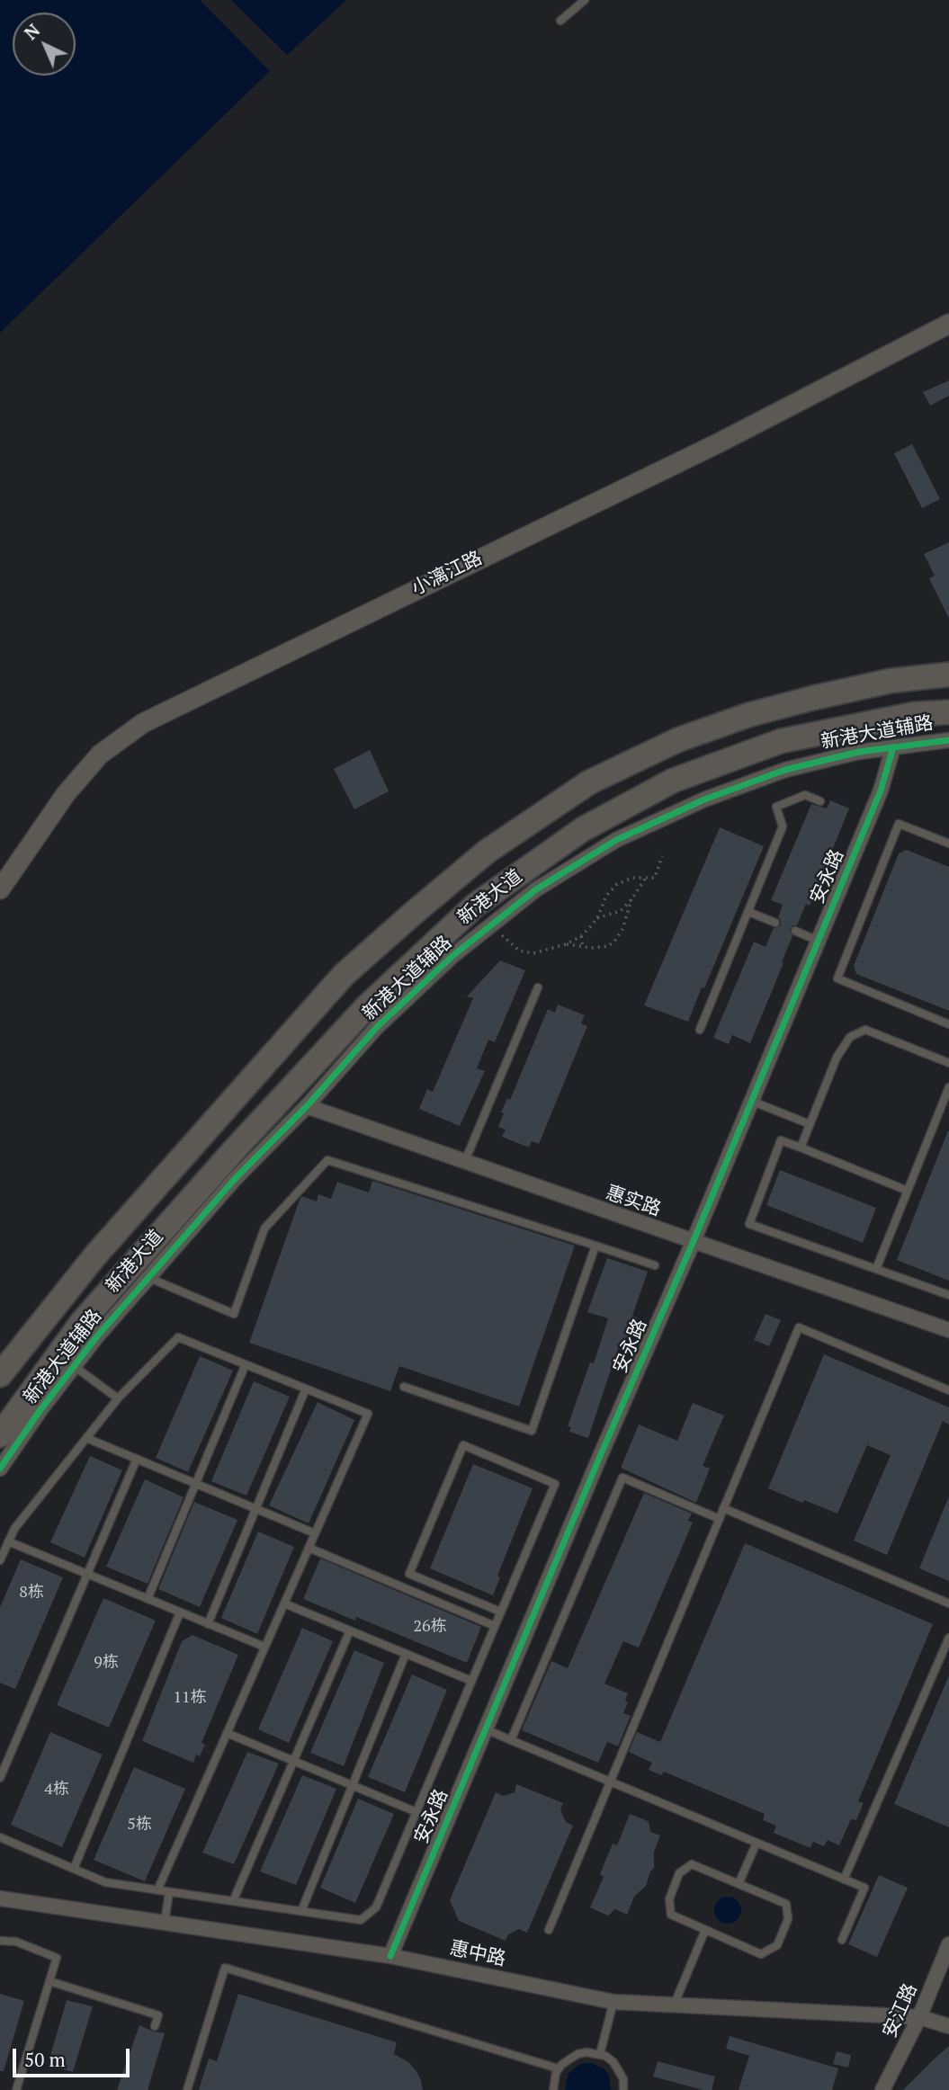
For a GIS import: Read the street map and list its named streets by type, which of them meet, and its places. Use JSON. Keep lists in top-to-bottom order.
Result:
{
  "streets": {
    "main road": ["新港大道"],
    "street": [
      "小漓江路",
      "新港大道辅路",
      "安永路",
      "惠实路",
      "惠中路",
      "安江路"
    ]
  },
  "crossings": [
    ["新港大道辅路", "安永路"],
    ["新港大道辅路", "惠实路"],
    ["安永路", "惠实路"],
    ["安永路", "惠中路"],
    ["惠中路", "安江路"]
  ],
  "house_numbers": [
    "8栋",
    "26栋",
    "9栋",
    "11栋",
    "4栋",
    "5栋"
  ],
  "scale_bar": "50 m",
  "north": "top left"
}
